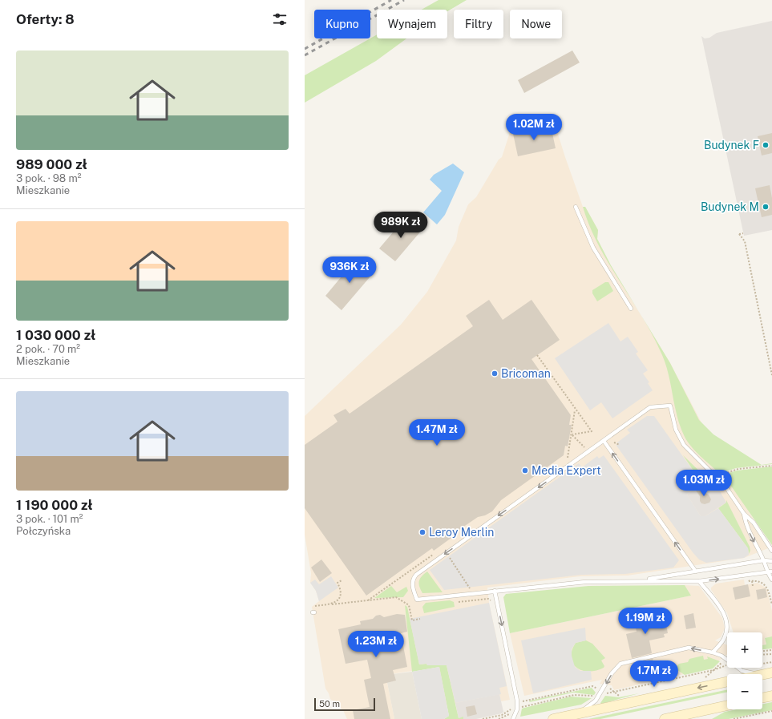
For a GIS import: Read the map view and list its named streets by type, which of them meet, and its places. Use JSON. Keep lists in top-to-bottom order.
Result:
{
  "places": [
    "Budynek F",
    "Budynek M",
    "Bricoman",
    "Media Expert",
    "Leroy Merlin"
  ],
  "scale_bar": "50 m",
  "page": {
    "heading": "Oferty: 8",
    "chip": [
      "Kupno",
      "Wynajem",
      "Filtry",
      "Nowe"
    ],
    "list": [
      {
        "name": "989 000 zł",
        "note": "3 pok. · 98 m² · Mieszkanie"
      },
      {
        "name": "1 030 000 zł",
        "note": "2 pok. · 70 m² · Mieszkanie"
      },
      {
        "name": "1 190 000 zł",
        "note": "3 pok. · 101 m² · Połczyńska"
      }
    ],
    "price": [
      "1.02M zł",
      "989K zł",
      "936K zł",
      "1.47M zł",
      "1.03M zł",
      "1.19M zł",
      "1.23M zł",
      "1.7M zł"
    ],
    "map_buttons": ["+", "−"],
    "scale": "50 m"
  }
}
